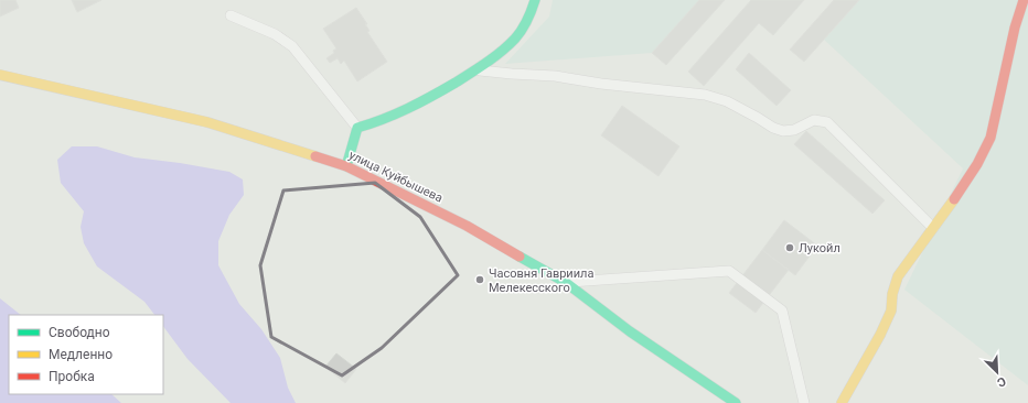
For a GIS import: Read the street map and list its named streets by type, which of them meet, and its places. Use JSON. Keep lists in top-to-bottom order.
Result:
{
  "streets": {
    "main road": ["улица Куйбышева"]
  },
  "places": ["Лукойл", "Часовня Гавриила Мелекесского"],
  "legend": ["Свободно", "Медленно", "Пробка"],
  "north": "bottom right"
}
